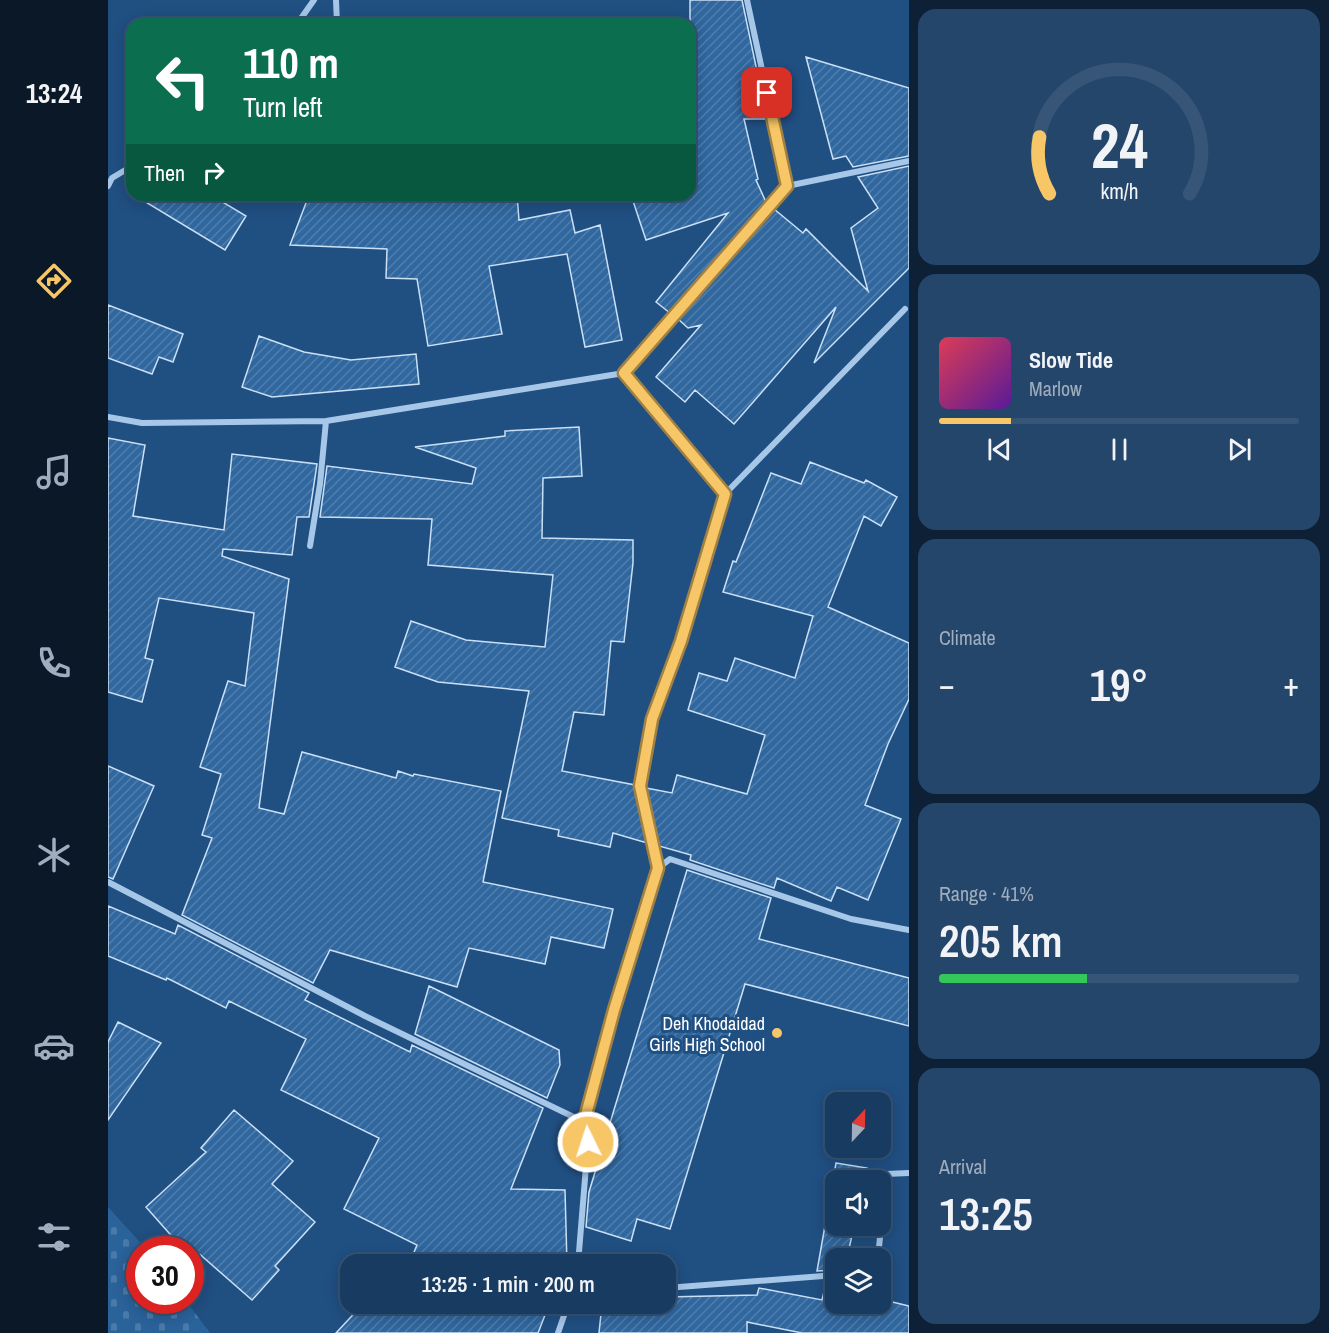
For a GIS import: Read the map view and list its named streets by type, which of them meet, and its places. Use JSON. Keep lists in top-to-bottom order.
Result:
{
  "places": ["Deh Khodaidad Girls High School"],
  "north": "top",
  "page": {
    "tabs": "13:24",
    "turn": ["110 m", "Turn left"],
    "then": "Then",
    "song": ["Slow Tide", "Marlow"],
    "tile": [
      "Climate",
      ["Range · 41%", "205 km"],
      ["Arrival", "13:25"]
    ],
    "heat": ["−", "19°", "+"],
    "limit": "30",
    "trip": "13:25 · 1 min · 200 m",
    "gauge": ["24", "km/h"]
  }
}
